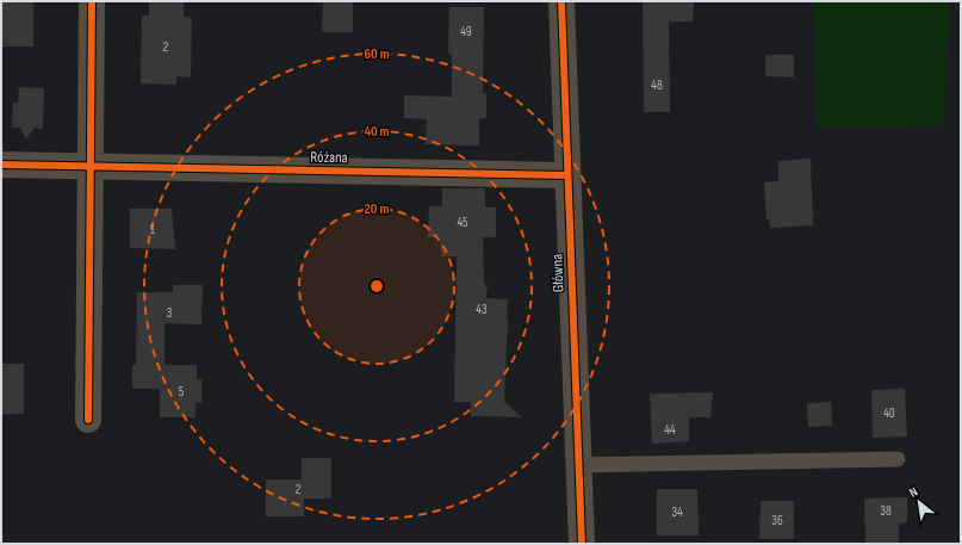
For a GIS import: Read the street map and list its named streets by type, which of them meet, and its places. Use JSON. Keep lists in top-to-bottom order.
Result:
{
  "streets": {
    "street": ["Różana", "Główna"]
  },
  "crossings": [
    ["Różana", "Główna"]
  ],
  "house_numbers": [
    "49",
    "2",
    "48",
    "45",
    "1",
    "43",
    "3",
    "5",
    "40",
    "44",
    "2",
    "38",
    "34",
    "36"
  ],
  "north": "top left",
  "rings": ["60 m", "40 m", "20 m"]
}
